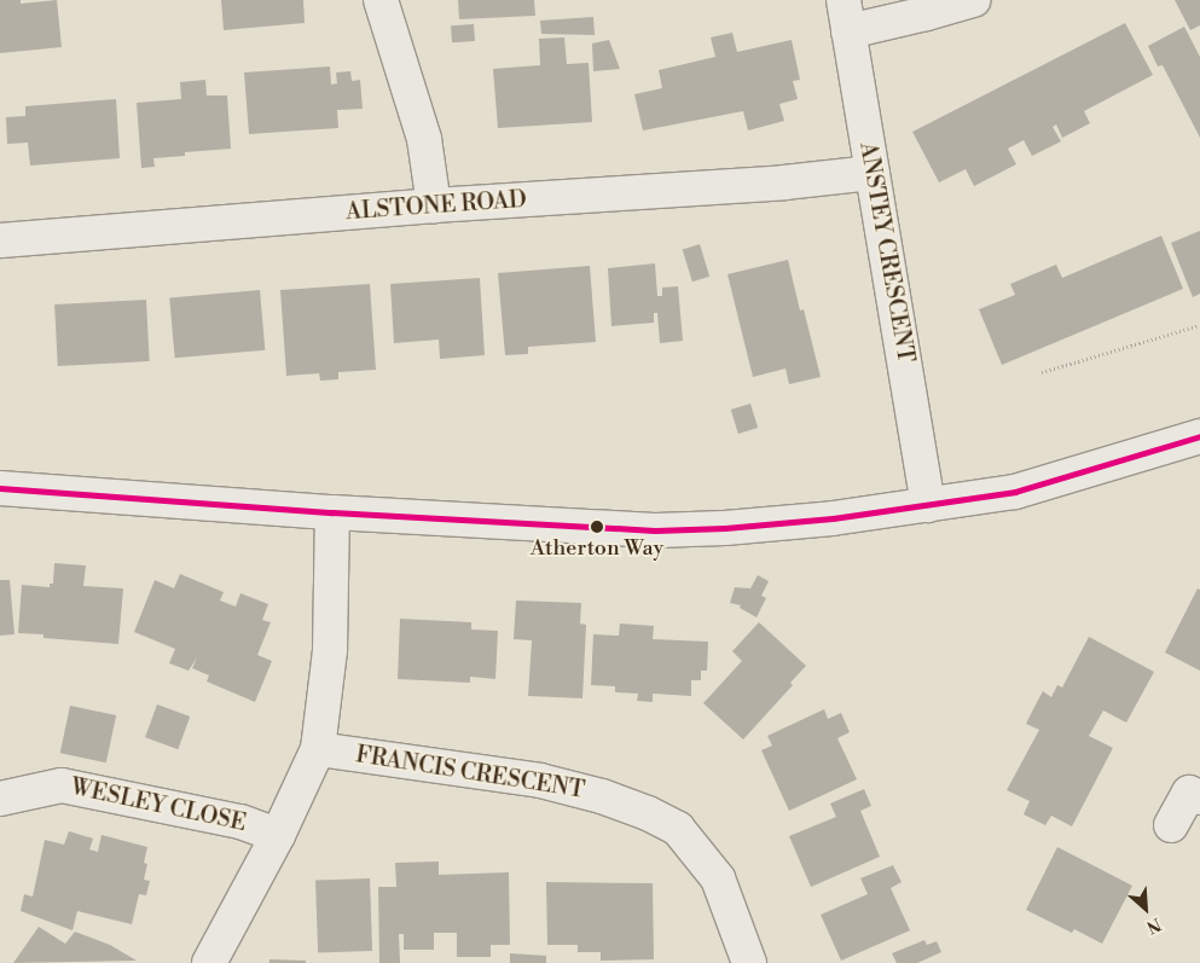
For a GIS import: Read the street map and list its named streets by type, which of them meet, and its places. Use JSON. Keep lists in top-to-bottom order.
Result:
{
  "streets": {
    "street": [
      "ALSTONE ROAD",
      "ANSTEY CRESCENT",
      "FRANCIS CRESCENT",
      "WESLEY CLOSE"
    ]
  },
  "crossings": [
    ["ALSTONE ROAD", "ANSTEY CRESCENT"]
  ],
  "places": ["Atherton Way"],
  "north": "bottom right"
}
